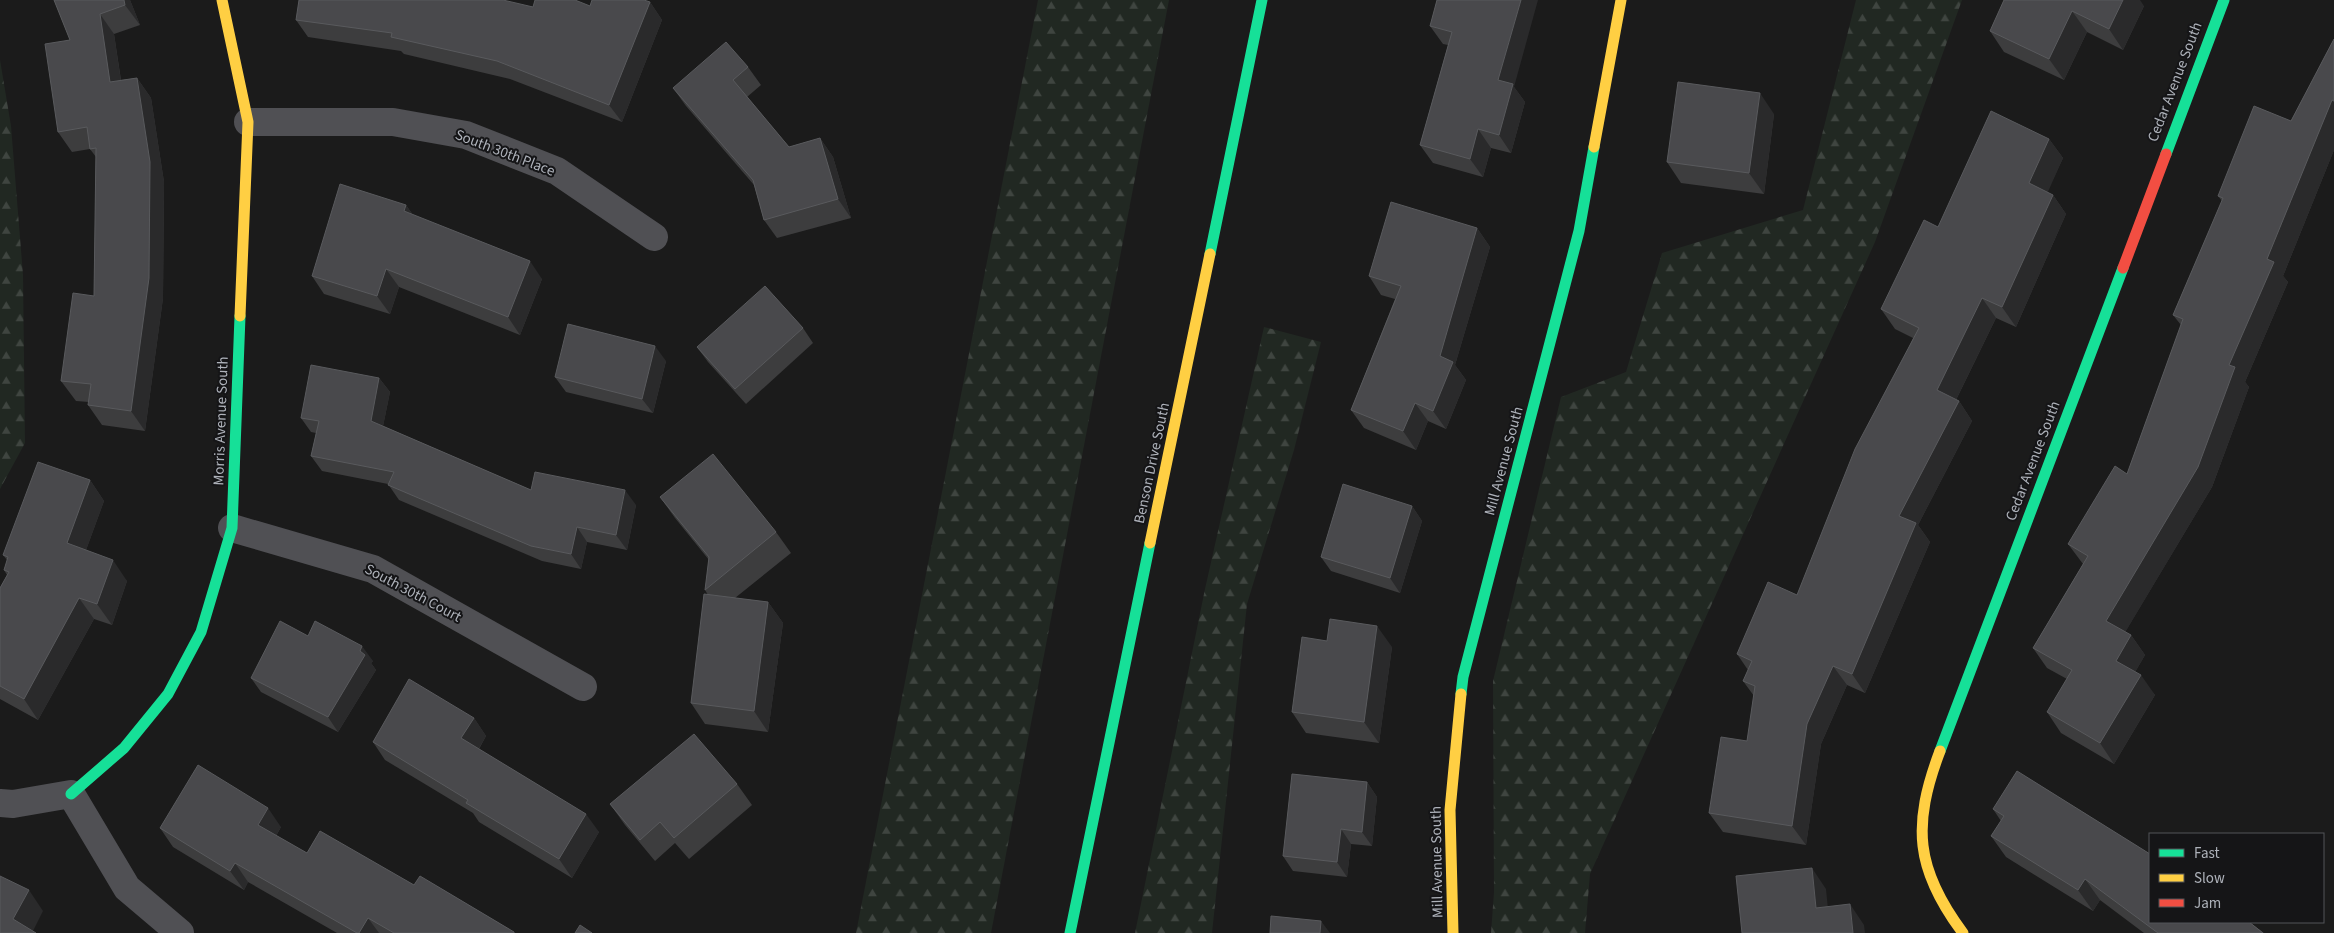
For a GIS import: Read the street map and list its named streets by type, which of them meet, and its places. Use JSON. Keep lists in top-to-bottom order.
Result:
{
  "streets": {
    "street": [
      "Cedar Avenue South",
      "South 30th Place",
      "Morris Avenue South",
      "Mill Avenue South",
      "Benson Drive South",
      "South 30th Court"
    ]
  },
  "crossings": [
    ["South 30th Place", "Morris Avenue South"],
    ["Morris Avenue South", "South 30th Court"]
  ],
  "legend": ["Fast", "Slow", "Jam"]
}
